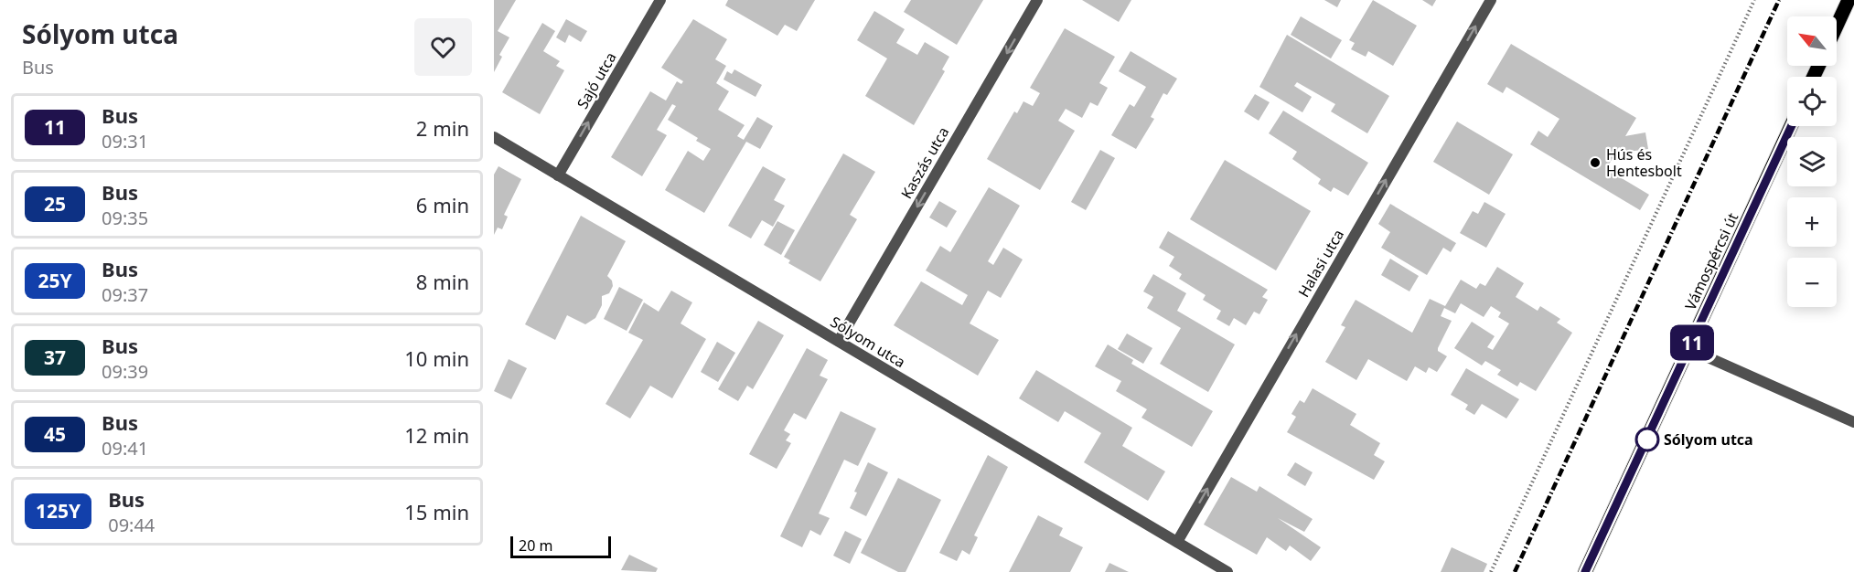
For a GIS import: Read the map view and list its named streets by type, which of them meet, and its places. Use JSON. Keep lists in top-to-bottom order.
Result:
{
  "streets": {
    "main road": ["Vámospércsi út"],
    "street": [
      "Sajó utca",
      "Kaszás utca",
      "Halasi utca",
      "Sólyom utca"
    ]
  },
  "crossings": [
    ["Sajó utca", "Sólyom utca"],
    ["Kaszás utca", "Sólyom utca"],
    ["Halasi utca", "Sólyom utca"]
  ],
  "one_way": ["Sajó utca", "Kaszás utca", "Halasi utca"],
  "places": ["Hús és Hentesbolt", "Sólyom utca"],
  "lines": ["bus line 11"],
  "scale_bar": "20 m",
  "north": "top left",
  "page": {
    "heading": ["Sólyom utca", "Bus"],
    "on_map": "11",
    "map_buttons": ["+", "−"],
    "list": [
      {
        "mark": "11",
        "name": "Bus",
        "note": "09:31",
        "value": "2 min"
      },
      {
        "mark": "25",
        "name": "Bus",
        "note": "09:35",
        "value": "6 min"
      },
      {
        "mark": "25Y",
        "name": "Bus",
        "note": "09:37",
        "value": "8 min"
      },
      {
        "mark": "37",
        "name": "Bus",
        "note": "09:39",
        "value": "10 min"
      },
      {
        "mark": "45",
        "name": "Bus",
        "note": "09:41",
        "value": "12 min"
      },
      {
        "mark": "125Y",
        "name": "Bus",
        "note": "09:44",
        "value": "15 min"
      }
    ],
    "scale": "20 m"
  }
}
